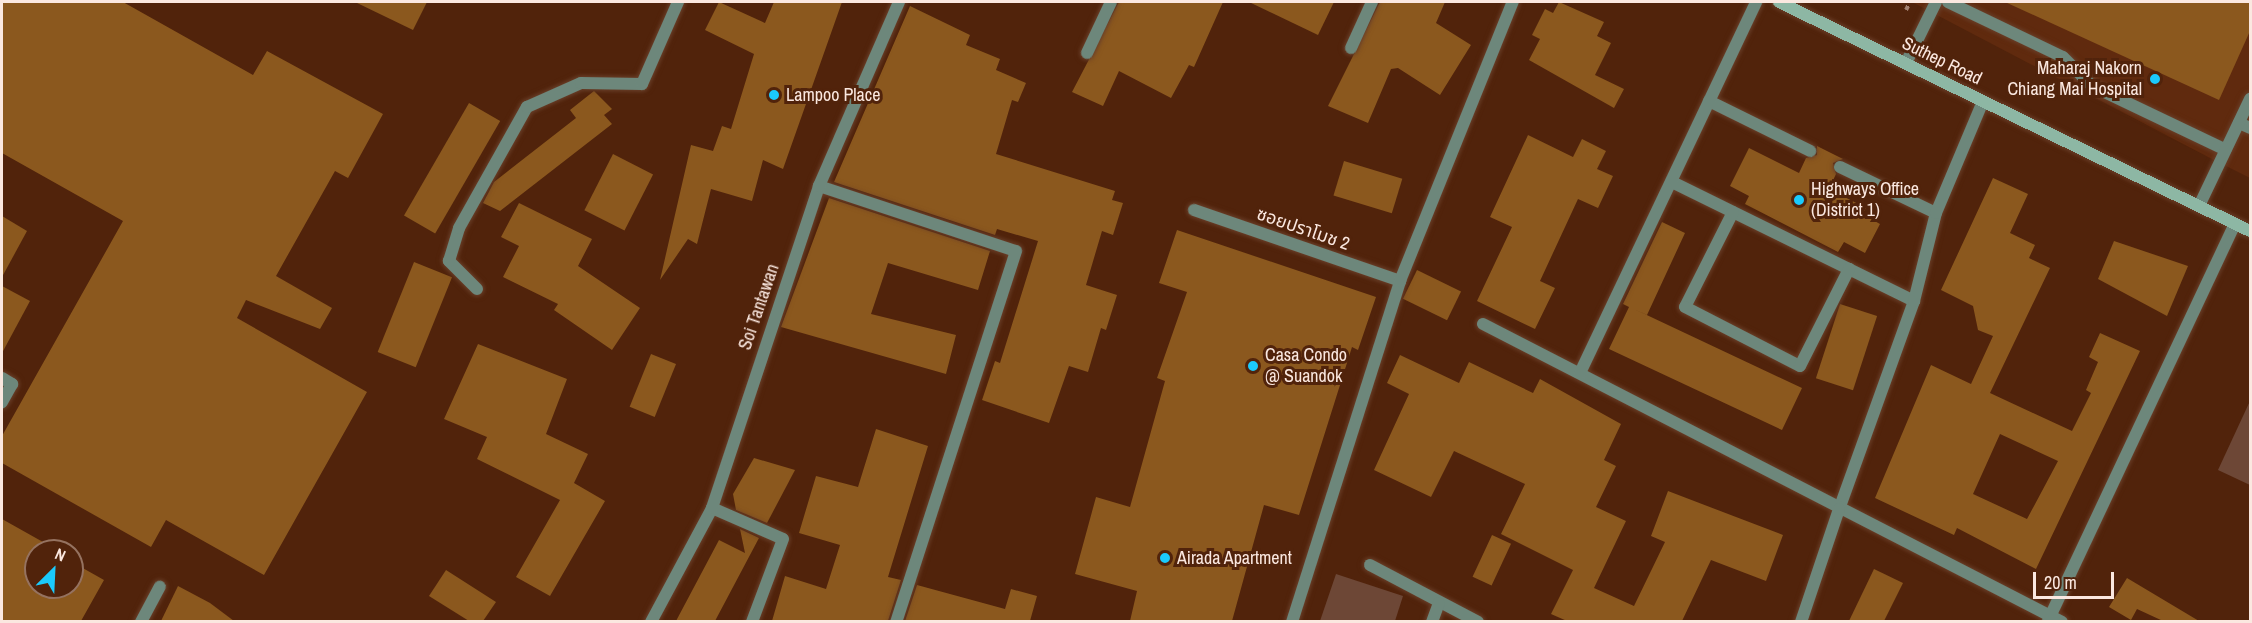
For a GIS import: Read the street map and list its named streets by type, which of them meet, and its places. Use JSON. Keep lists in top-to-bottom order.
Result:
{
  "streets": {
    "main road": ["Suthep Road"],
    "street": ["ซอยปราโมช 2", "Soi Tantawan"]
  },
  "places": [
    "Maharaj Nakorn Chiang Mai Hospital",
    "Lampoo Place",
    "Highways Office (District 1)",
    "Casa Condo @ Suandok",
    "Airada Apartment"
  ],
  "scale_bar": "20 m",
  "north": "top right"
}
